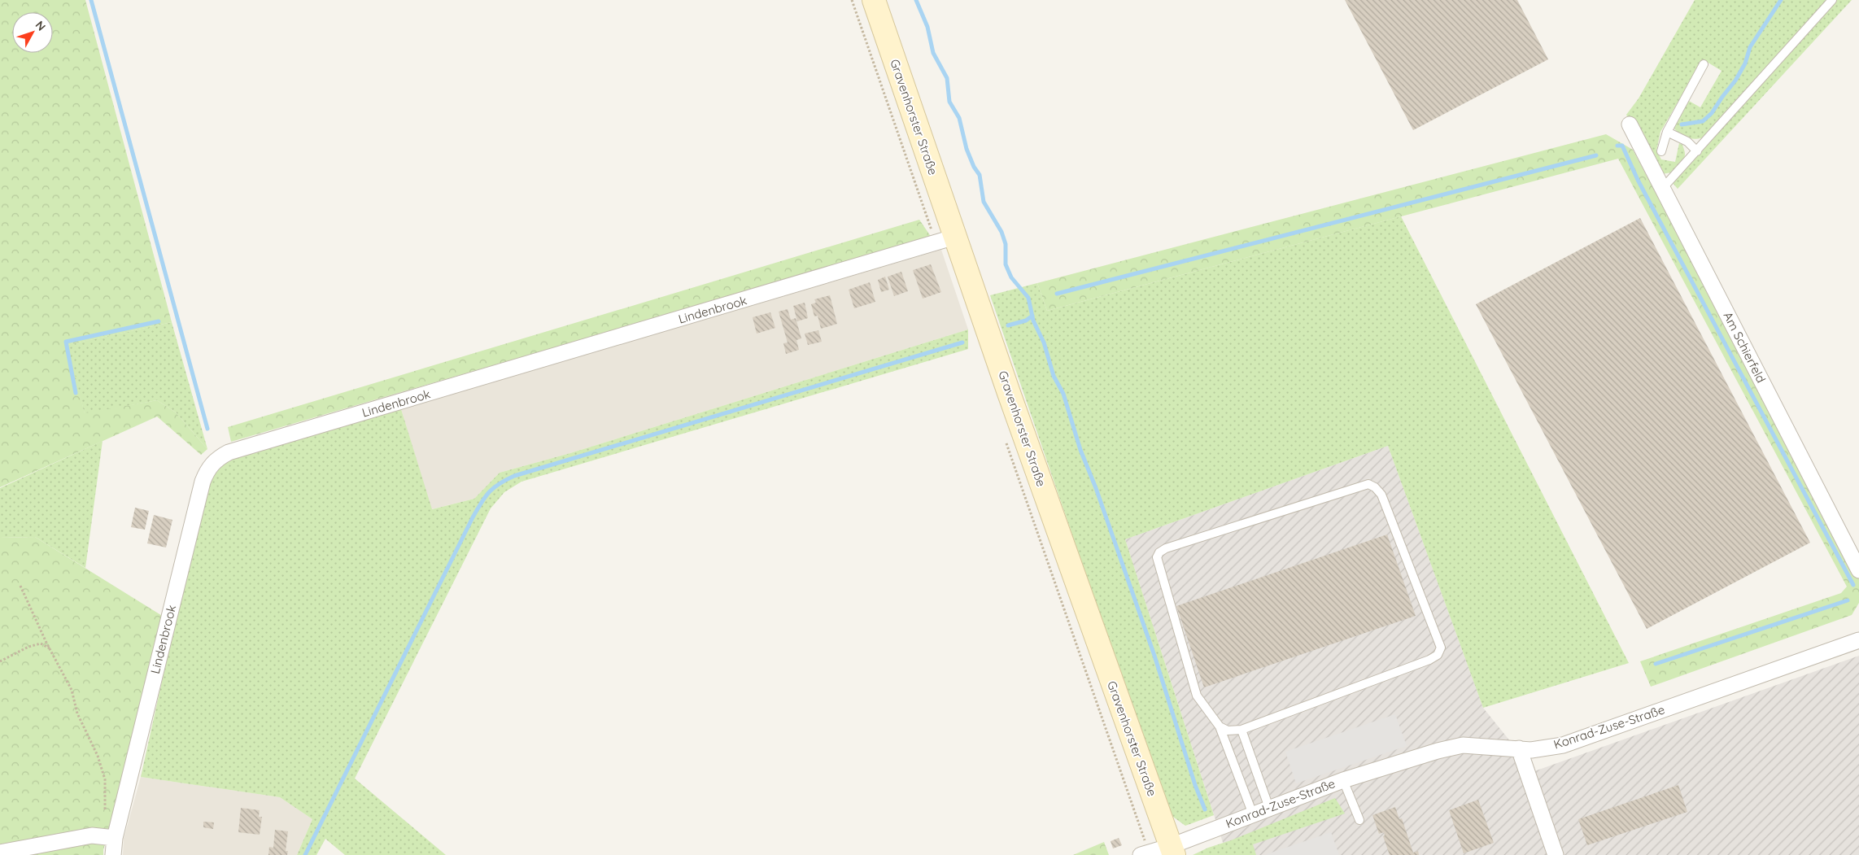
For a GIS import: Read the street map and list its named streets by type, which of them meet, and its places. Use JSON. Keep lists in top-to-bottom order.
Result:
{
  "streets": {
    "main road": ["Gravenhorster Straße"],
    "street": ["Lindenbrook", "Am Schierfeld", "Konrad-Zuse-Straße"]
  },
  "crossings": [
    ["Gravenhorster Straße", "Lindenbrook"],
    ["Gravenhorster Straße", "Konrad-Zuse-Straße"]
  ],
  "north": "top right"
}
